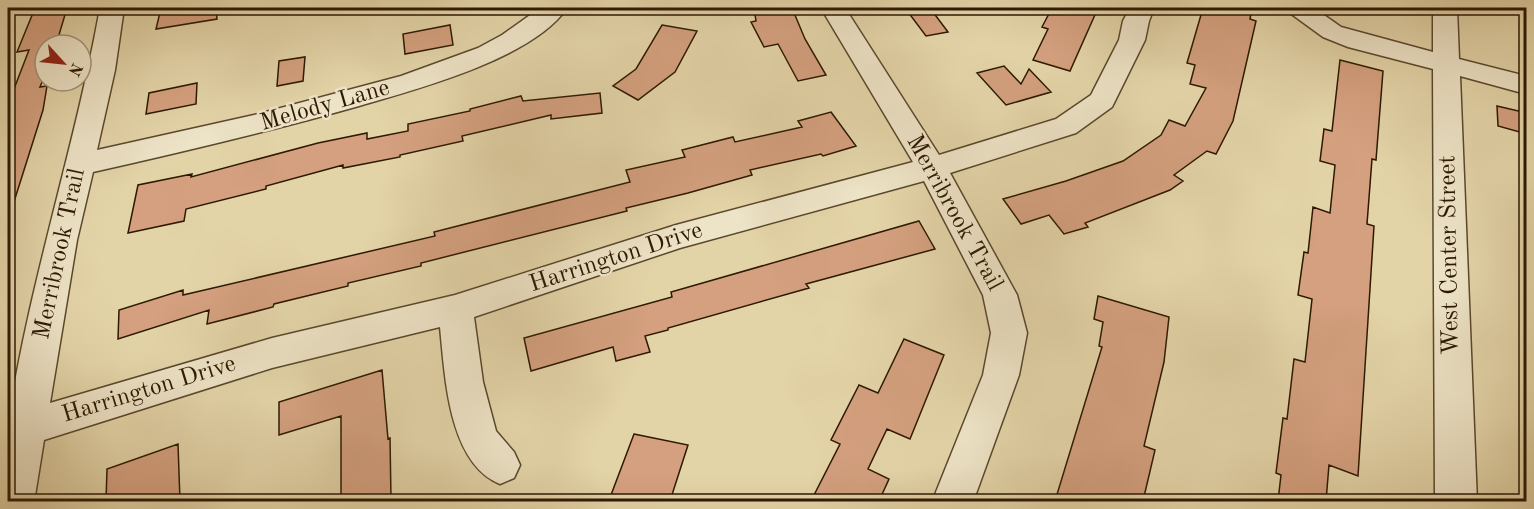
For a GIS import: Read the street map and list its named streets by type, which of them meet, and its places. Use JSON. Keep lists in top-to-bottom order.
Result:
{
  "streets": {
    "street": [
      "Melody Lane",
      "Merribrook Trail",
      "West Center Street",
      "Harrington Drive"
    ]
  },
  "crossings": [
    ["Melody Lane", "Merribrook Trail"],
    ["Merribrook Trail", "Harrington Drive"]
  ],
  "north": "bottom right"
}
